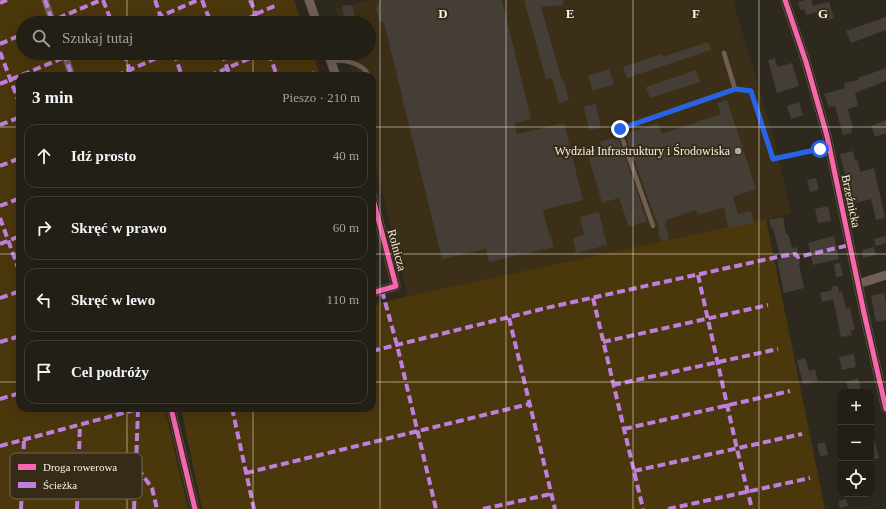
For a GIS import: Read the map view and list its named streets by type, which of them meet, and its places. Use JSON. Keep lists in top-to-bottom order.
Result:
{
  "streets": {
    "street": ["Brzeźnicka", "Rolnicza"]
  },
  "places": ["Wydział Infrastruktury i Środowiska"],
  "legend": ["Droga rowerowa", "Ścieżka"],
  "page": {
    "search": "Szukaj tutaj",
    "heading": ["3 min", "Pieszo · 210 m"],
    "list": [
      ["Idź prosto", "40 m"],
      ["Skręć w prawo", "60 m"],
      ["Skręć w lewo", "110 m"],
      "Cel podróży"
    ],
    "map_buttons": ["+", "−"]
  },
  "grid": {
    "columns": [
      "D",
      "E",
      "F",
      "G"
    ]
  }
}
